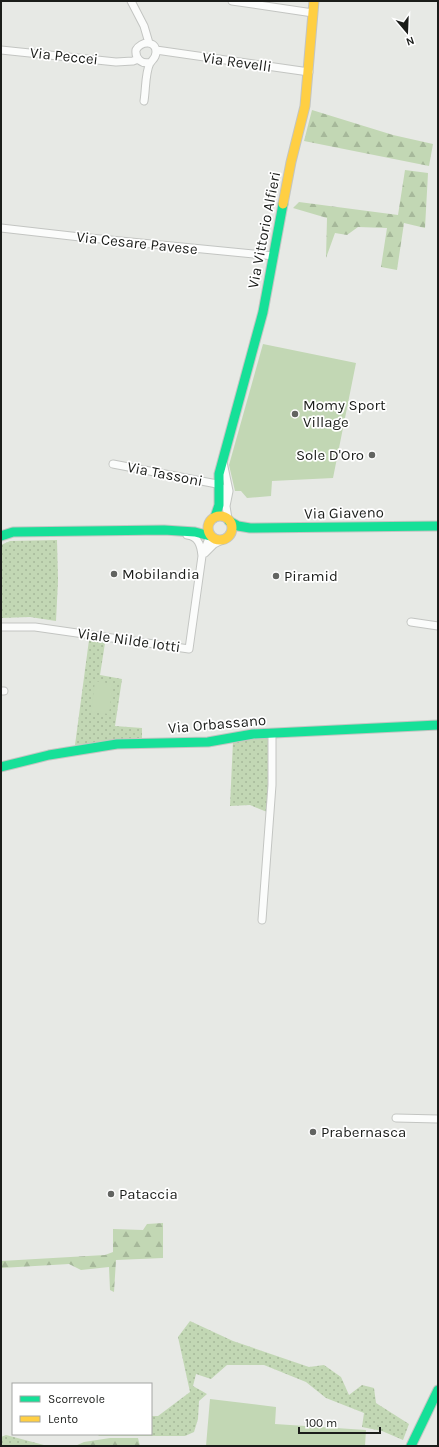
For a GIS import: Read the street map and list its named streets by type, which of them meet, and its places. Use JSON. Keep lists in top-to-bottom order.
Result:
{
  "streets": {
    "street": [
      "Via Peccei",
      "Via Revelli",
      "Via Vittorio Alfieri",
      "Via Cesare Pavese",
      "Via Tassoni",
      "Via Giaveno",
      "Viale Nilde Iotti",
      "Via Orbassano"
    ]
  },
  "crossings": [
    ["Via Peccei", "Via Revelli"],
    ["Via Revelli", "Via Vittorio Alfieri"],
    ["Via Vittorio Alfieri", "Via Cesare Pavese"],
    ["Via Vittorio Alfieri", "Via Tassoni"],
    ["Via Vittorio Alfieri", "Via Giaveno"],
    ["Via Giaveno", "Viale Nilde Iotti"]
  ],
  "places": [
    "Momy Sport Village",
    "Sole D'Oro",
    "Mobilandia",
    "Piramid",
    "Prabernasca",
    "Pataccia"
  ],
  "legend": ["Scorrevole", "Lento"],
  "scale_bar": "100 m",
  "north": "bottom"
}
